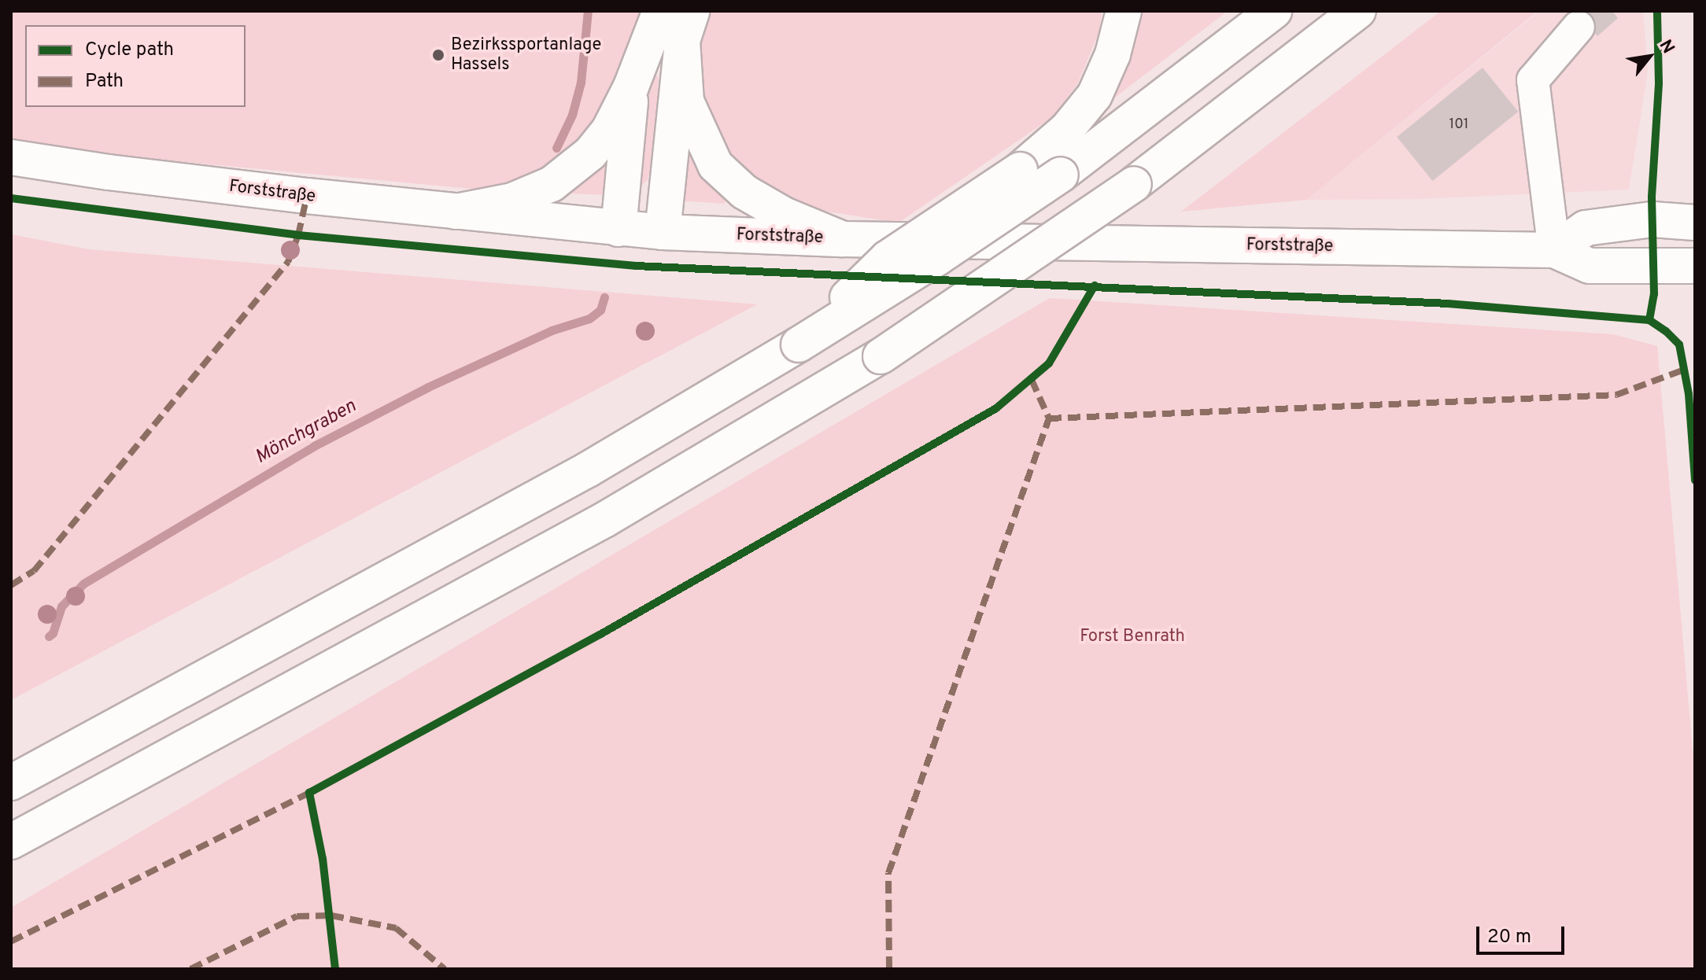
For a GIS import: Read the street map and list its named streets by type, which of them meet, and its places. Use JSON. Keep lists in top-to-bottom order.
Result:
{
  "streets": {
    "main road": ["Forststraße"]
  },
  "water": ["Mönchgraben"],
  "parks": ["Forst Benrath"],
  "places": ["Bezirkssportanlage Hassels"],
  "house_numbers": ["101"],
  "legend": ["Cycle path", "Path"],
  "scale_bar": "20 m",
  "north": "top right"
}
